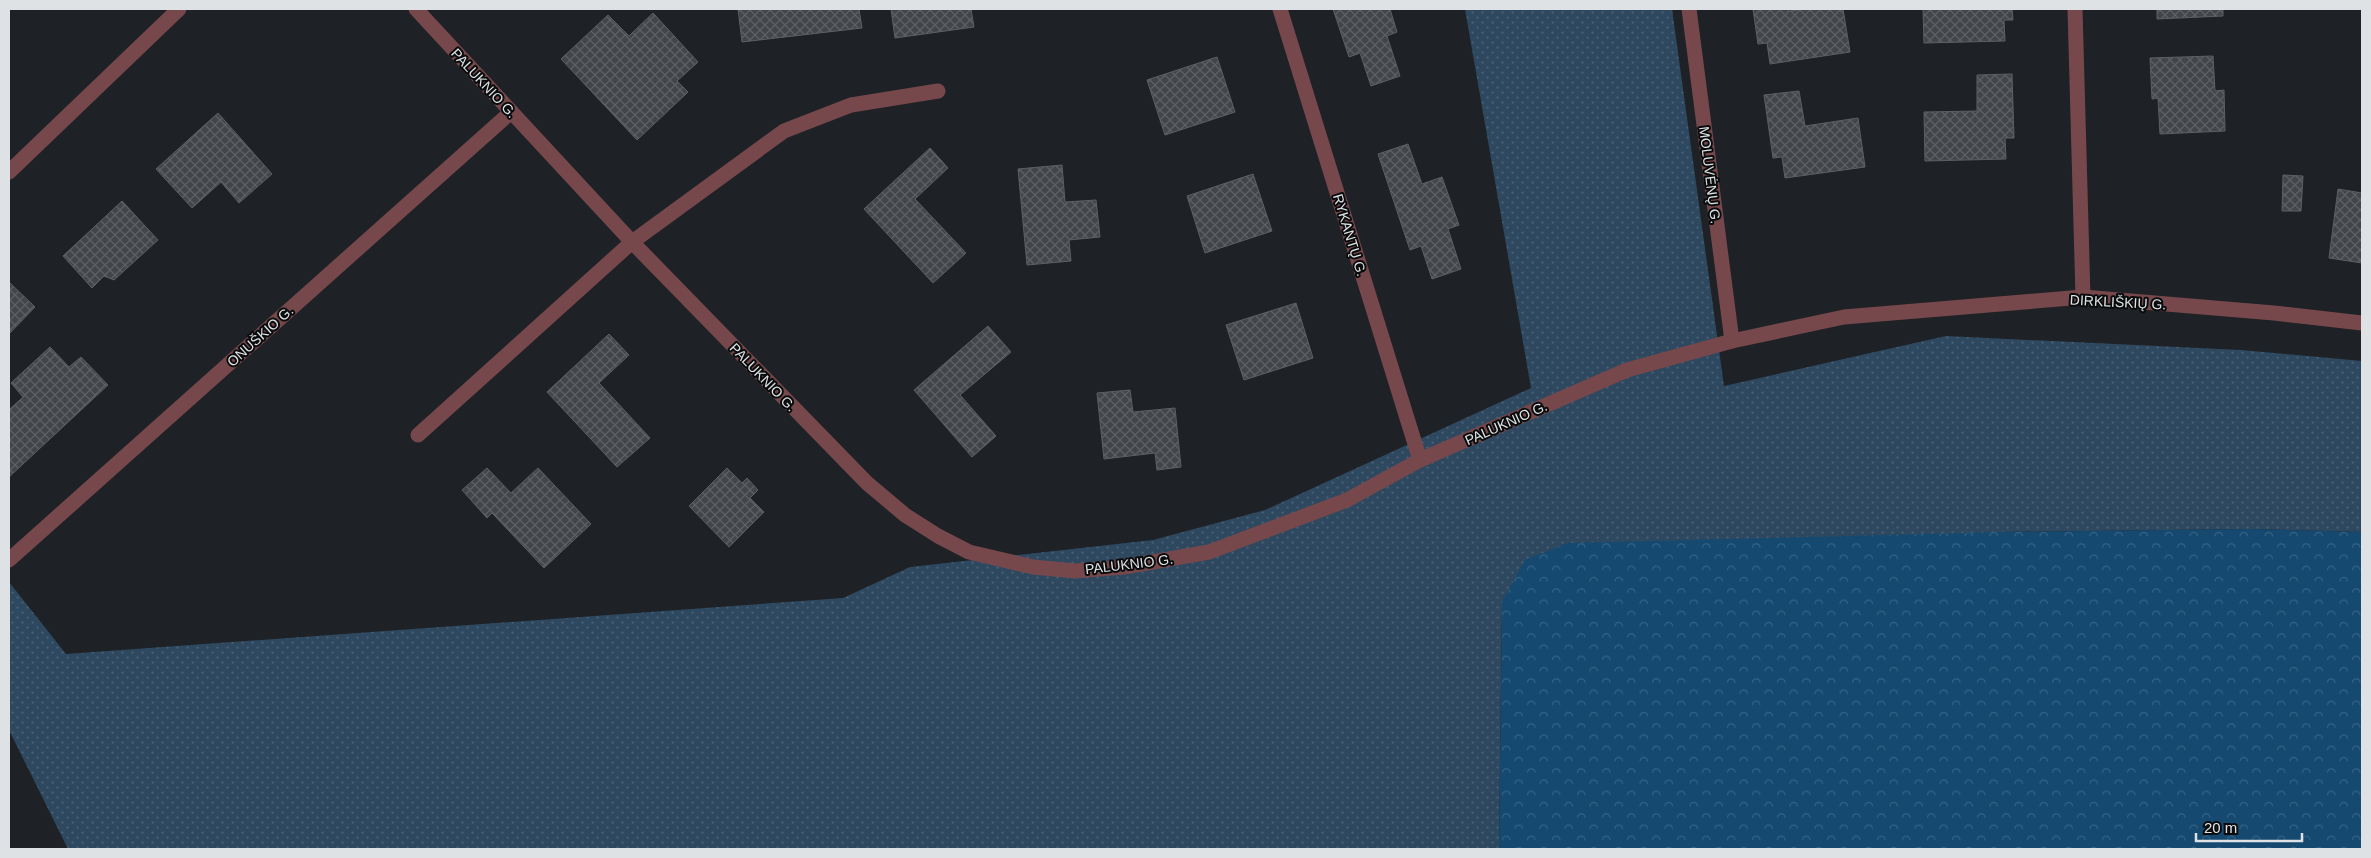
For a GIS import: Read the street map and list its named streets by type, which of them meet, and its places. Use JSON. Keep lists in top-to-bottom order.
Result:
{
  "streets": {
    "street": [
      "PALUKNIO G.",
      "MOLUVĖNŲ G.",
      "RYKANTŲ G.",
      "DIRKLIŠKIŲ G.",
      "ONUŠKIO G."
    ]
  },
  "crossings": [
    ["PALUKNIO G.", "MOLUVĖNŲ G."],
    ["PALUKNIO G.", "RYKANTŲ G."],
    ["PALUKNIO G.", "DIRKLIŠKIŲ G."],
    ["PALUKNIO G.", "ONUŠKIO G."]
  ],
  "scale_bar": "20 m"
}
